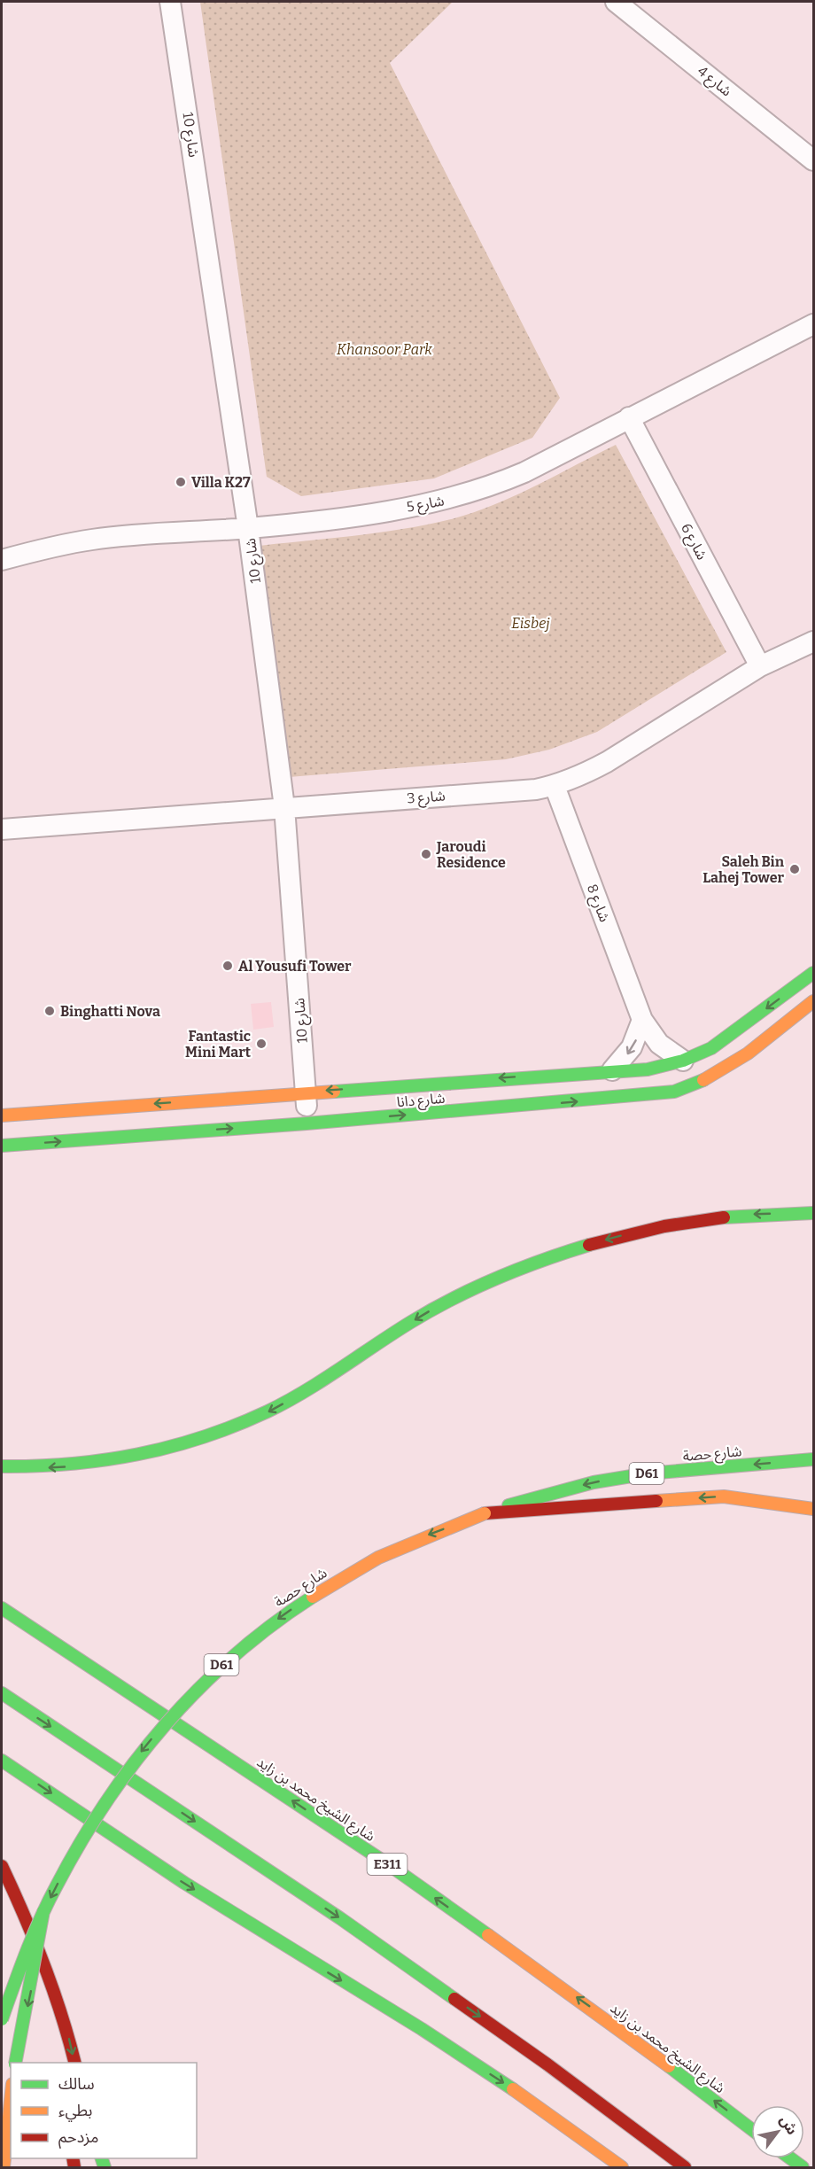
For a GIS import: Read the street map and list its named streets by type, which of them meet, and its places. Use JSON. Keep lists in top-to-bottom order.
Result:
{
  "streets": {
    "main road": [
      "شارع دانا",
      "شارع حصة",
      "D61",
      "شارع الشيخ محمد بن زايد",
      "E311"
    ],
    "street": [
      "شارع 4",
      "شارع 10",
      "شارع 5",
      "شارع 6",
      "شارع 3",
      "شارع 8"
    ]
  },
  "crossings": [
    ["شارع 10", "شارع 5"],
    ["شارع 10", "شارع 3"],
    ["شارع 10", "شارع دانا"],
    ["شارع 5", "شارع 6"],
    ["شارع 6", "شارع 3"],
    ["شارع 3", "شارع 8"],
    ["شارع 8", "شارع دانا"]
  ],
  "one_way": ["شارع حصة"],
  "parks": ["Khansoor Park", "Eisbej"],
  "places": [
    "Villa K27",
    "Jaroudi Residence",
    "Saleh Bin Lahej Tower",
    "Al Yousufi Tower",
    "Binghatti Nova",
    "Fantastic Mini Mart"
  ],
  "legend": ["سالك", "بطيء", "مزدحم"],
  "north": "top right"
}
